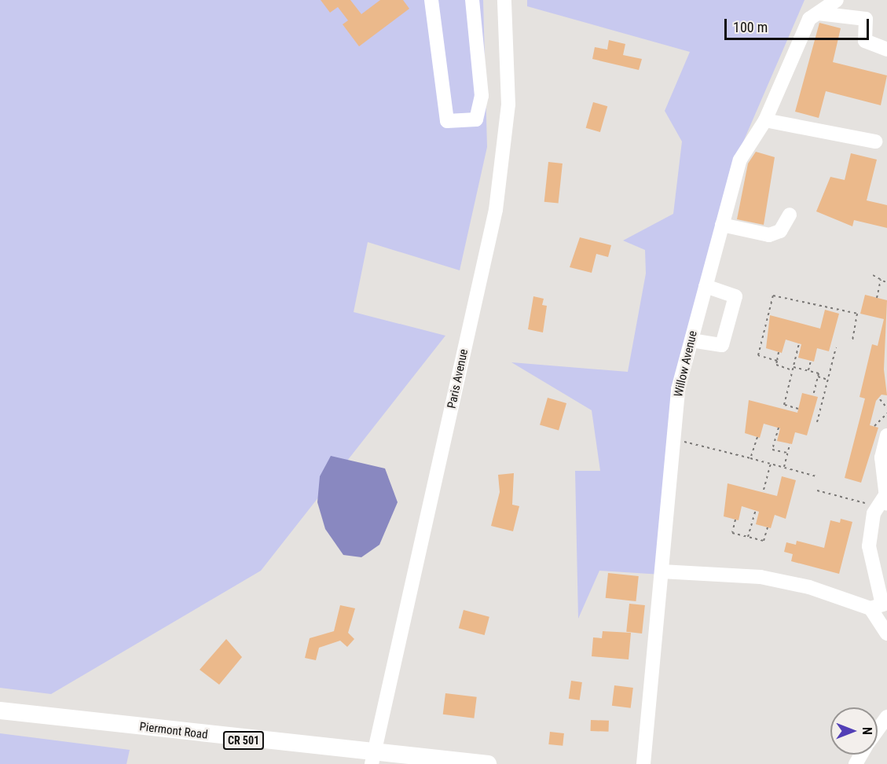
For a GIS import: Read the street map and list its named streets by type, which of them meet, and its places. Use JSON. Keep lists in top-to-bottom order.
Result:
{
  "streets": {
    "main road": ["Piermont Road", "CR 501"],
    "street": ["Willow Avenue", "Paris Avenue"]
  },
  "crossings": [
    ["Paris Avenue", "Piermont Road"]
  ],
  "scale_bar": "100 m",
  "north": "right"
}
